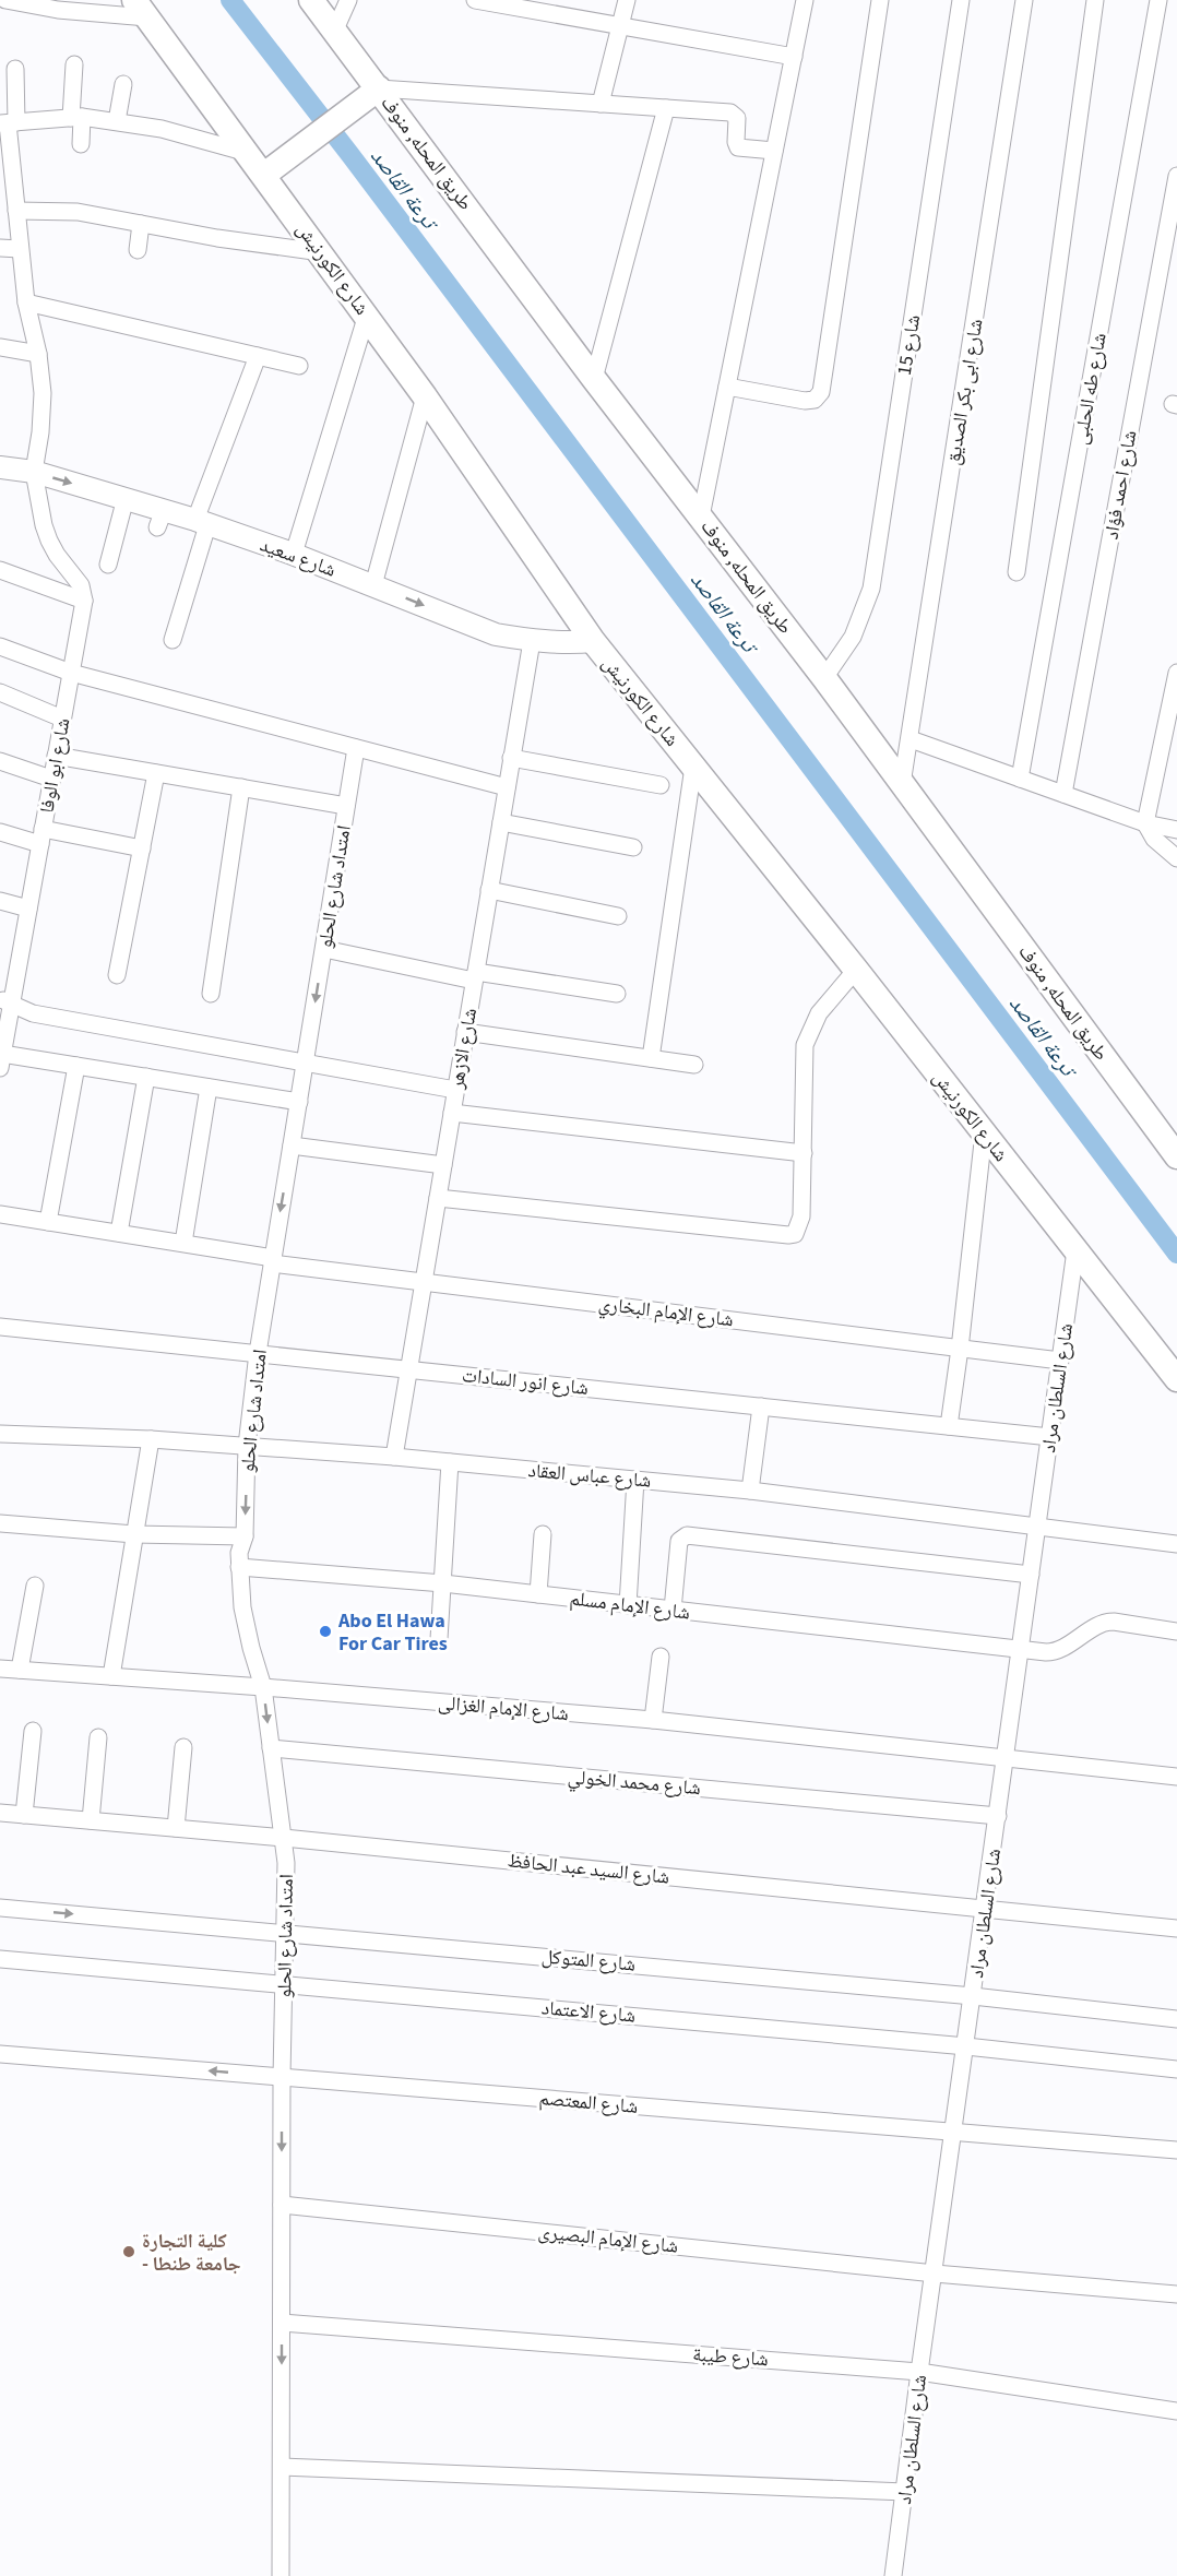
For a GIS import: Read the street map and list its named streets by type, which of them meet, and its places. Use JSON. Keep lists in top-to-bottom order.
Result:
{
  "streets": {
    "main road": ["طريق المحله, منوف", "شارع الكورنيش"],
    "street": [
      "شارع 15",
      "شارع طه الحلبى",
      "شارع ابى بكر الصديق",
      "شارع احمد فؤاد",
      "شارع سعيد",
      "شارع ابو الوفا",
      "امتداد شارع الحلو",
      "شارع الازهر",
      "شارع الإمام البخاري",
      "شارع انور السادات",
      "شارع السلطان مراد",
      "شارع عباس العقاد",
      "شارع الإمام مسلم",
      "شارع الإمام الغزالى",
      "شارع محمد الخولي",
      "شارع السيد عبد الحافظ",
      "شارع المتوكل",
      "شارع الاعتماد",
      "شارع المعتصم",
      "شارع الإمام البصيرى",
      "شارع طيبة"
    ]
  },
  "crossings": [
    ["طريق المحله, منوف", "شارع 15"],
    ["طريق المحله, منوف", "شارع ابى بكر الصديق"],
    ["شارع الكورنيش", "شارع سعيد"],
    ["شارع الكورنيش", "شارع السلطان مراد"],
    ["شارع سعيد", "شارع الازهر"],
    ["امتداد شارع الحلو", "شارع الإمام البخاري"],
    ["امتداد شارع الحلو", "شارع انور السادات"],
    ["امتداد شارع الحلو", "شارع عباس العقاد"],
    ["امتداد شارع الحلو", "شارع الإمام مسلم"],
    ["امتداد شارع الحلو", "شارع الإمام الغزالى"],
    ["امتداد شارع الحلو", "شارع محمد الخولي"],
    ["امتداد شارع الحلو", "شارع السيد عبد الحافظ"],
    ["امتداد شارع الحلو", "شارع المتوكل"],
    ["امتداد شارع الحلو", "شارع الاعتماد"],
    ["امتداد شارع الحلو", "شارع المعتصم"],
    ["امتداد شارع الحلو", "شارع الإمام البصيرى"],
    ["امتداد شارع الحلو", "شارع طيبة"],
    ["شارع الازهر", "شارع الإمام البخاري"],
    ["شارع الازهر", "شارع انور السادات"],
    ["شارع الازهر", "شارع عباس العقاد"],
    ["شارع الإمام البخاري", "شارع السلطان مراد"],
    ["شارع انور السادات", "شارع السلطان مراد"],
    ["شارع السلطان مراد", "شارع عباس العقاد"],
    ["شارع السلطان مراد", "شارع الإمام مسلم"],
    ["شارع السلطان مراد", "شارع الإمام الغزالى"],
    ["شارع السلطان مراد", "شارع محمد الخولي"],
    ["شارع السلطان مراد", "شارع السيد عبد الحافظ"],
    ["شارع السلطان مراد", "شارع المتوكل"],
    ["شارع السلطان مراد", "شارع الاعتماد"],
    ["شارع السلطان مراد", "شارع المعتصم"],
    ["شارع السلطان مراد", "شارع الإمام البصيرى"],
    ["شارع السلطان مراد", "شارع طيبة"]
  ],
  "water": ["ترعة القاصد"],
  "places": ["Abo El Hawa For Car Tires", "كلية التجارة - جامعة طنطا"]
}
